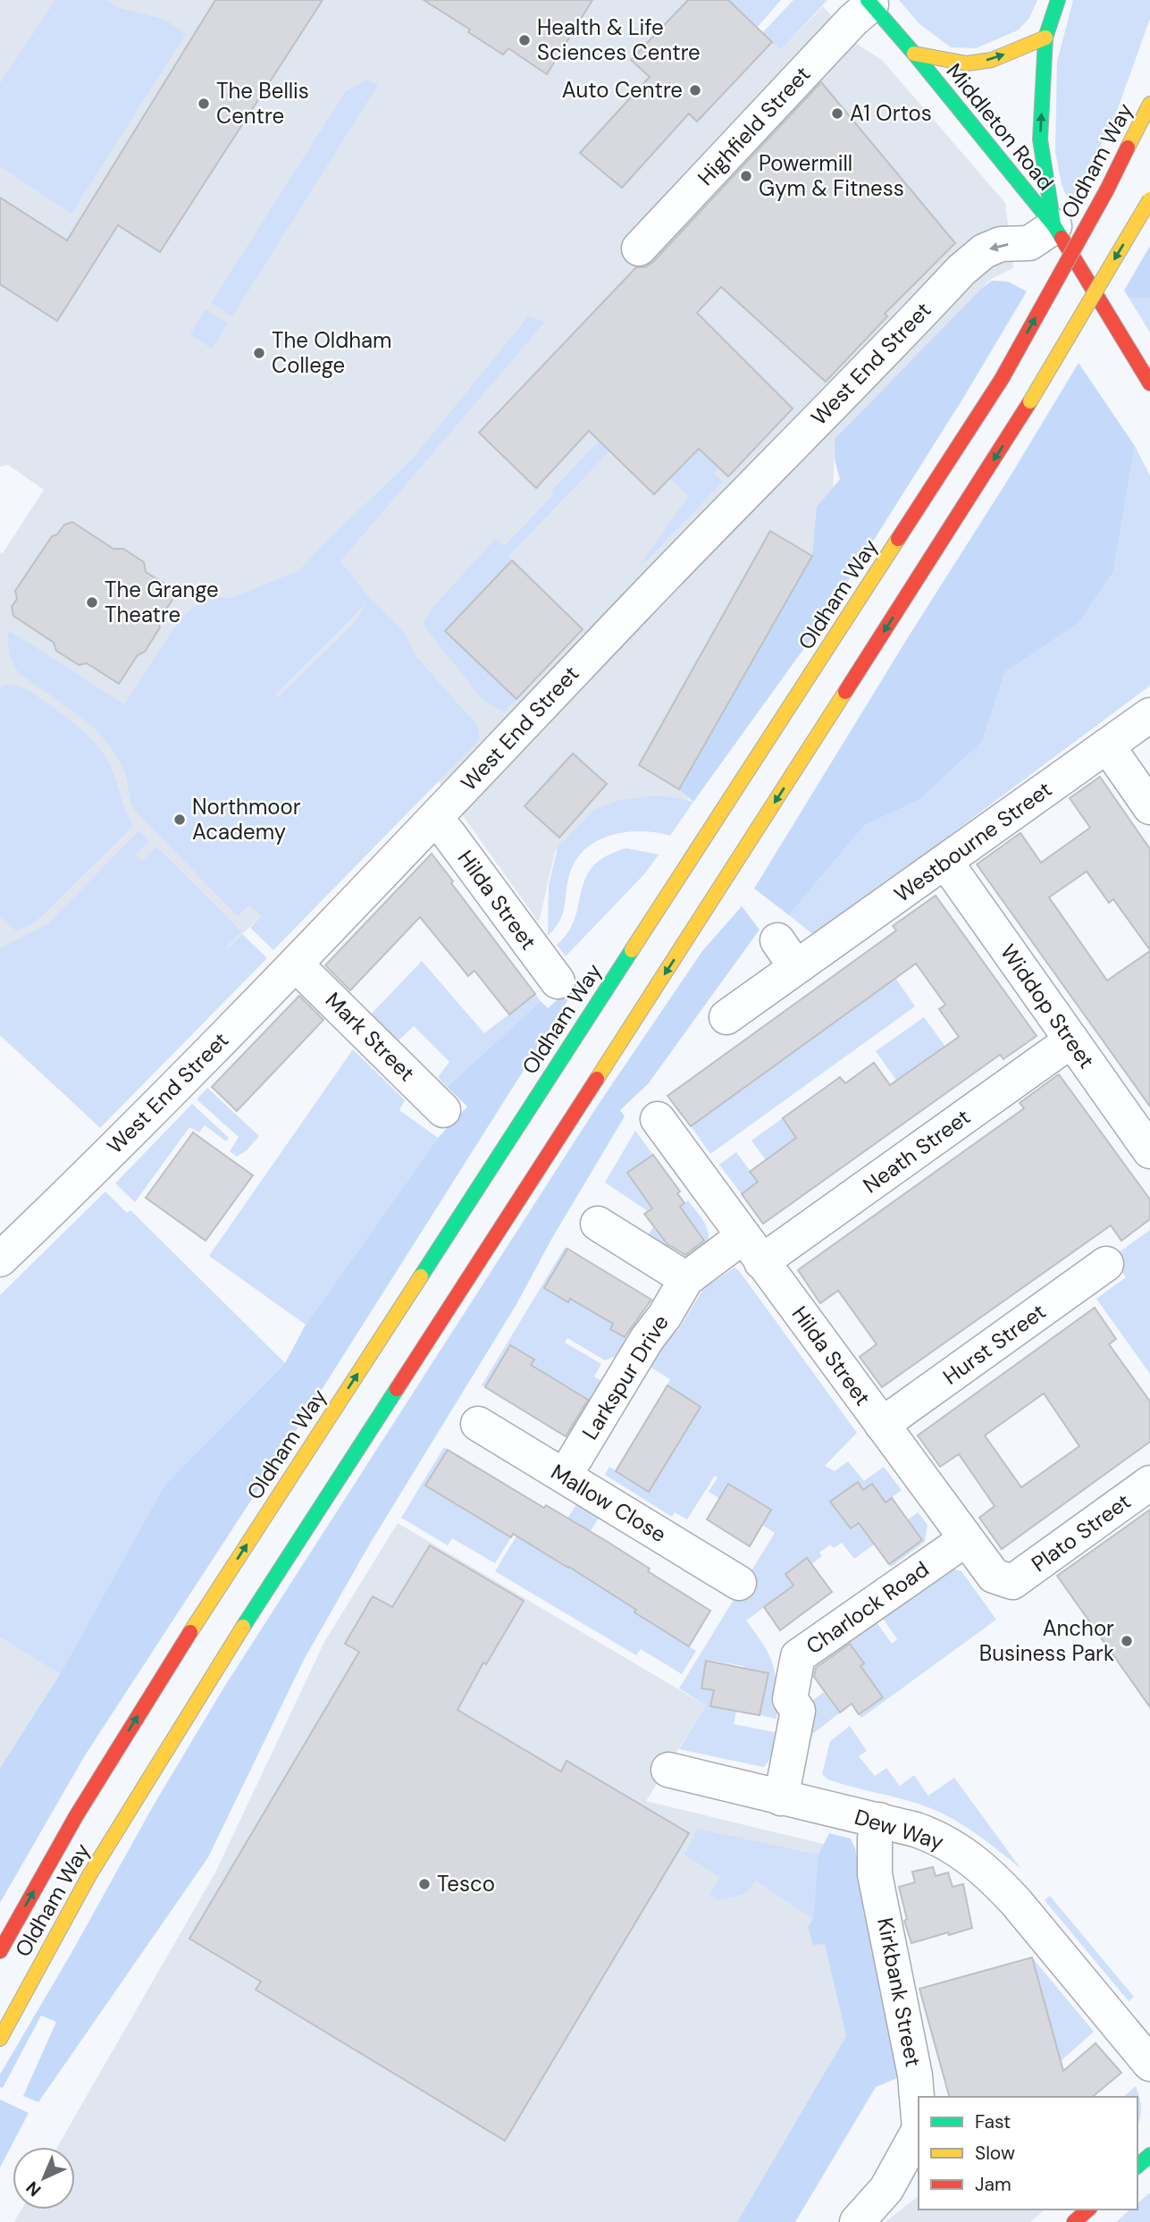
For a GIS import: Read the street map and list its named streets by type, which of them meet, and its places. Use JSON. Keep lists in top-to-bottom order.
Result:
{
  "streets": {
    "main road": ["Middleton Road", "Oldham Way"],
    "street": [
      "Highfield Street",
      "West End Street",
      "Westbourne Street",
      "Hilda Street",
      "Widdop Street",
      "Mark Street",
      "Neath Street",
      "Hurst Street",
      "Larkspur Drive",
      "Mallow Close",
      "Plato Street",
      "Charlock Road",
      "Dew Way",
      "Kirkbank Street"
    ]
  },
  "crossings": [
    ["Highfield Street", "Middleton Road"],
    ["Middleton Road", "West End Street"],
    ["West End Street", "Hilda Street"],
    ["West End Street", "Mark Street"],
    ["Westbourne Street", "Widdop Street"],
    ["Hilda Street", "Neath Street"],
    ["Hilda Street", "Hurst Street"],
    ["Hilda Street", "Larkspur Drive"],
    ["Hilda Street", "Plato Street"],
    ["Hilda Street", "Charlock Road"],
    ["Widdop Street", "Neath Street"],
    ["Neath Street", "Larkspur Drive"],
    ["Larkspur Drive", "Mallow Close"],
    ["Charlock Road", "Dew Way"],
    ["Dew Way", "Kirkbank Street"]
  ],
  "one_way": ["West End Street"],
  "places": [
    "Health & Life Sciences Centre",
    "Auto Centre",
    "The Bellis Centre",
    "A1 Ortos",
    "Powermill Gym & Fitness",
    "The Oldham College",
    "The Grange Theatre",
    "Northmoor Academy",
    "Anchor Business Park",
    "Tesco"
  ],
  "legend": ["Fast", "Slow", "Jam"],
  "north": "bottom left"
}
